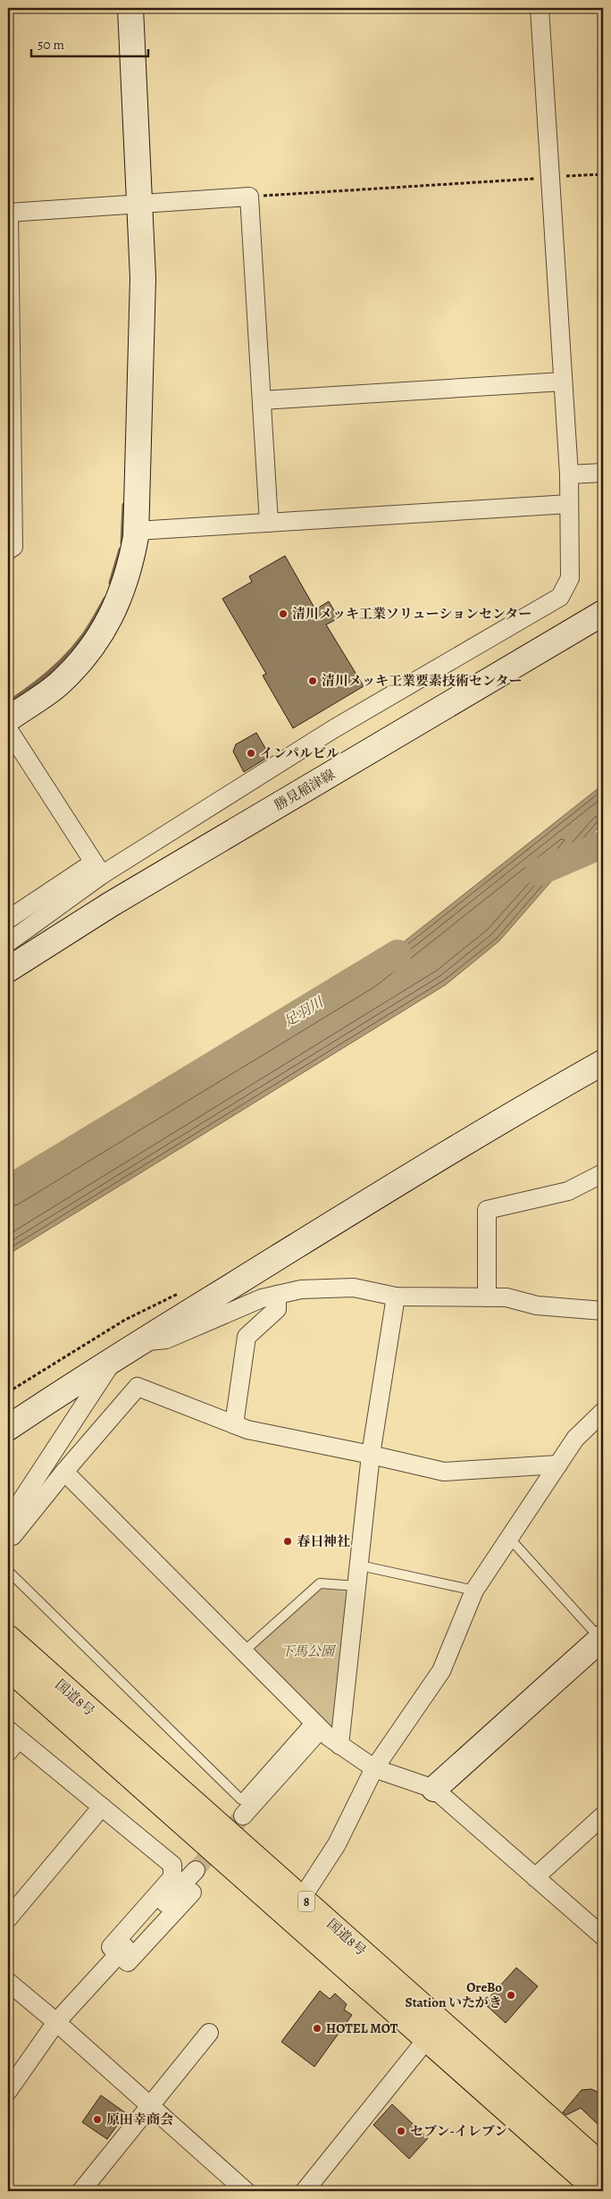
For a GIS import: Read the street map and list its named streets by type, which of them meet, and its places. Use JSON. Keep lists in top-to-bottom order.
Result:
{
  "streets": {
    "highway": ["国道8号", "8"],
    "street": ["勝見稲津線"]
  },
  "water": ["足羽川"],
  "parks": ["下馬公園"],
  "places": [
    "清川メッキ工業ソリューションセンター",
    "清川メッキ工業要素技術センター",
    "インパルビル",
    "春日神社",
    "OreBo Station いたがき",
    "HOTEL MOT",
    "原田幸商会",
    "セブン-イレブン"
  ],
  "scale_bar": "50 m"
}
